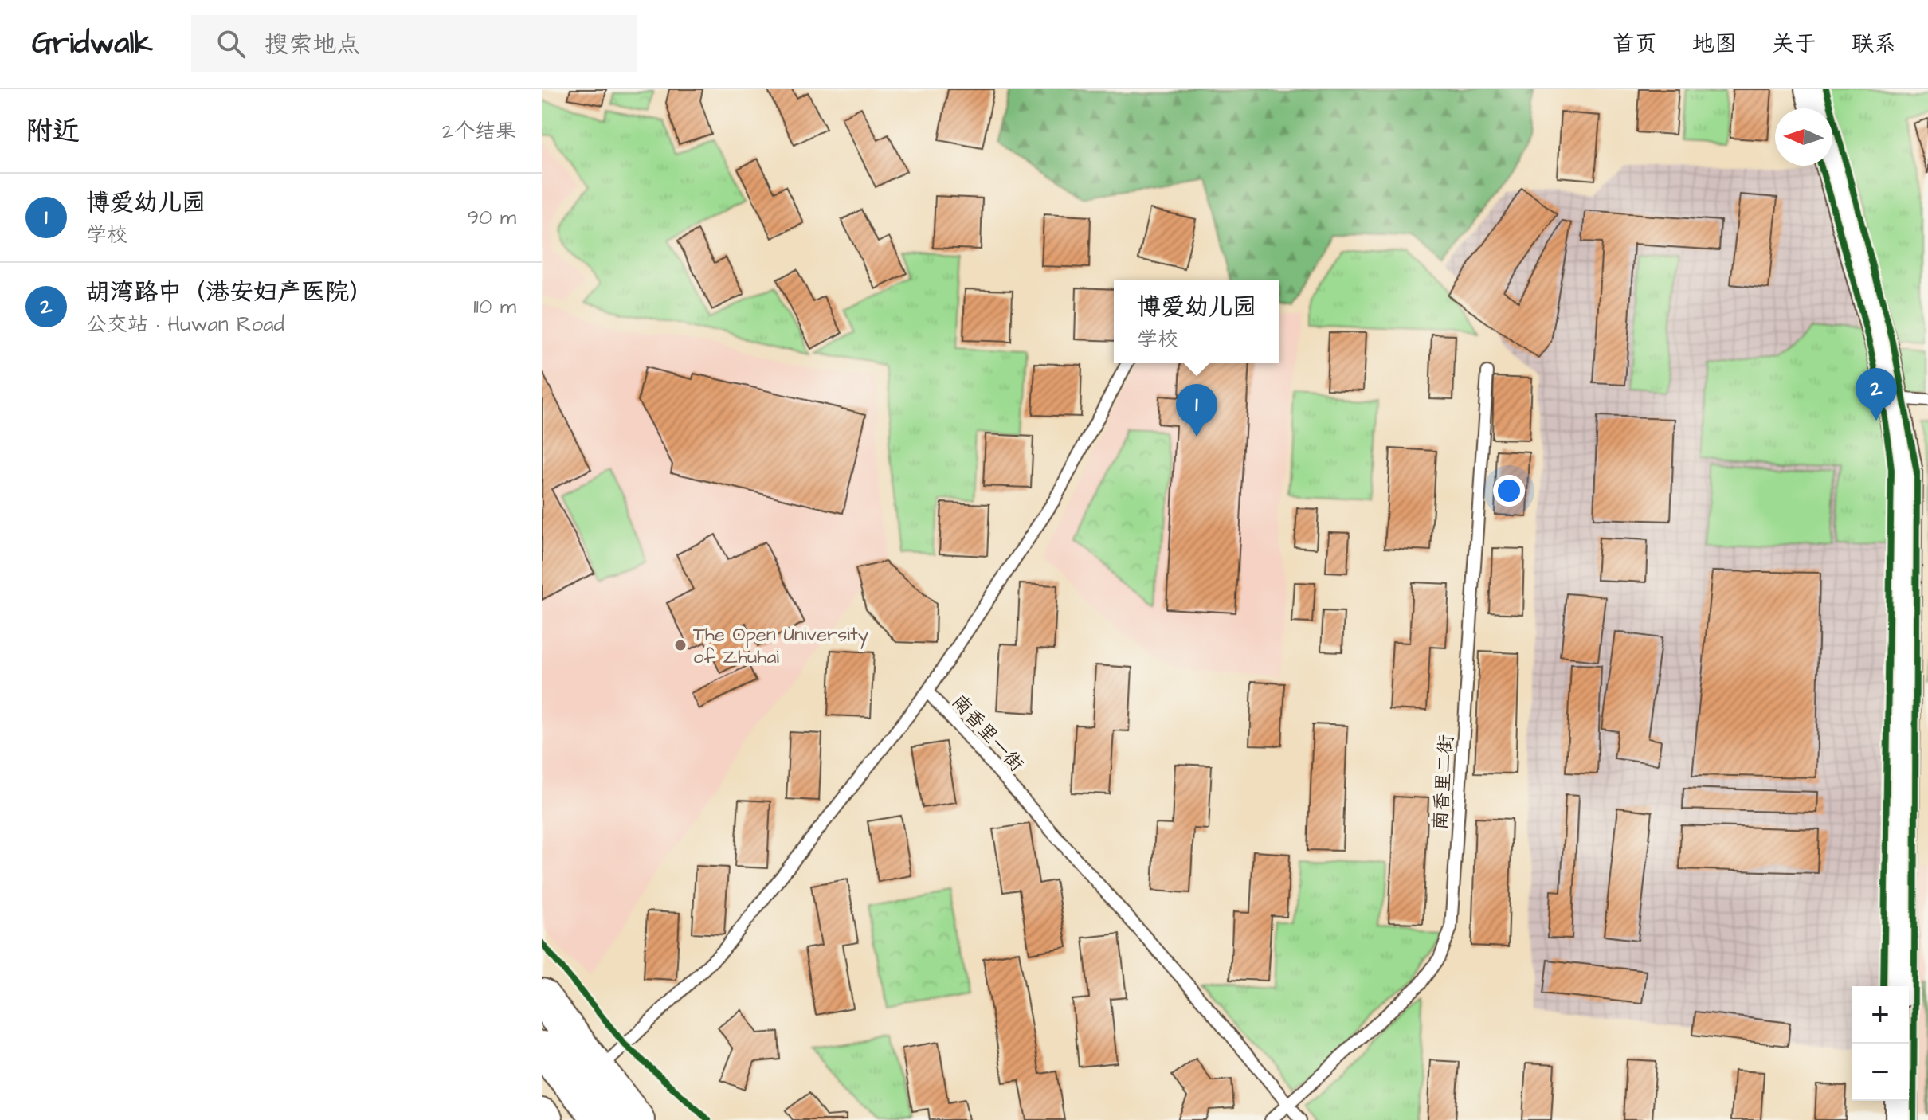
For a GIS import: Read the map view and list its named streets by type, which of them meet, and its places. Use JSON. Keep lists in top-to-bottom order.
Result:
{
  "streets": {
    "lane": ["南香里一街", "南香里二街"]
  },
  "crossings": [
    ["南香里一街", "南香里二街"]
  ],
  "places": ["The Open University of Zhuhai"],
  "north": "left",
  "page": {
    "header": "Gridwalk",
    "search": "搜索地点",
    "nav": [
      "首页",
      "地图",
      "关于",
      "联系"
    ],
    "heading": ["附近", "2个结果"],
    "list": [
      {
        "mark": "1",
        "name": "博爱幼儿园",
        "note": "学校",
        "value": "90 m"
      },
      {
        "mark": "2",
        "name": "胡湾路中（港安妇产医院）",
        "note": "公交站 · Huwan Road",
        "value": "110 m"
      }
    ],
    "popup": ["博爱幼儿园", "学校"],
    "pins": ["2", "1"],
    "map_buttons": ["+", "−"]
  }
}
